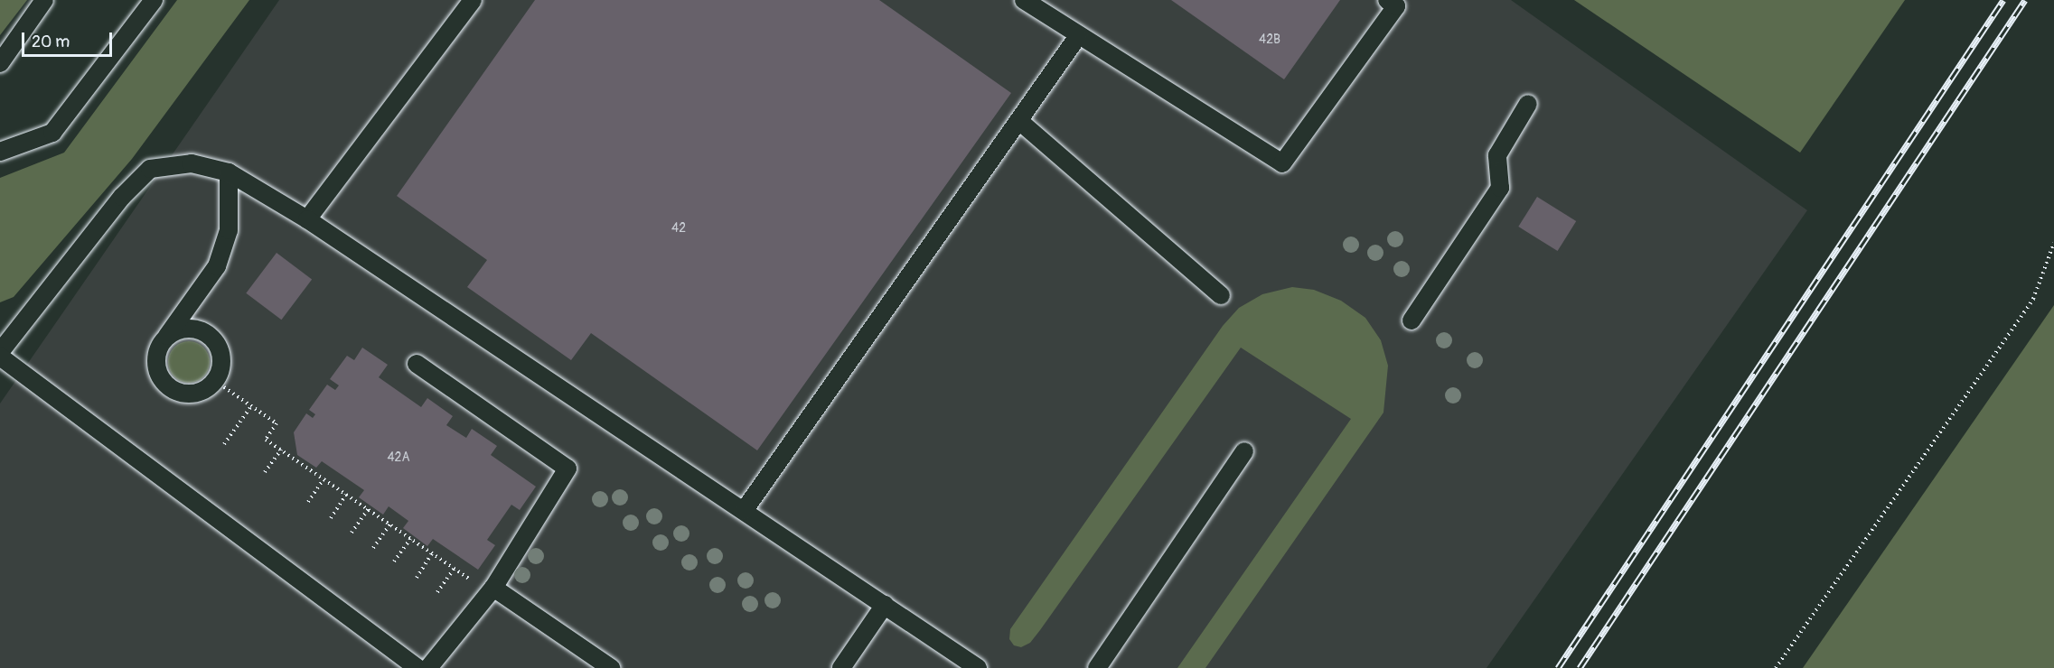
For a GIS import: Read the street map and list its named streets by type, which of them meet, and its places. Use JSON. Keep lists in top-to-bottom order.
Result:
{
  "house_numbers": ["42B", "42", "42A"],
  "scale_bar": "20 m"
}
